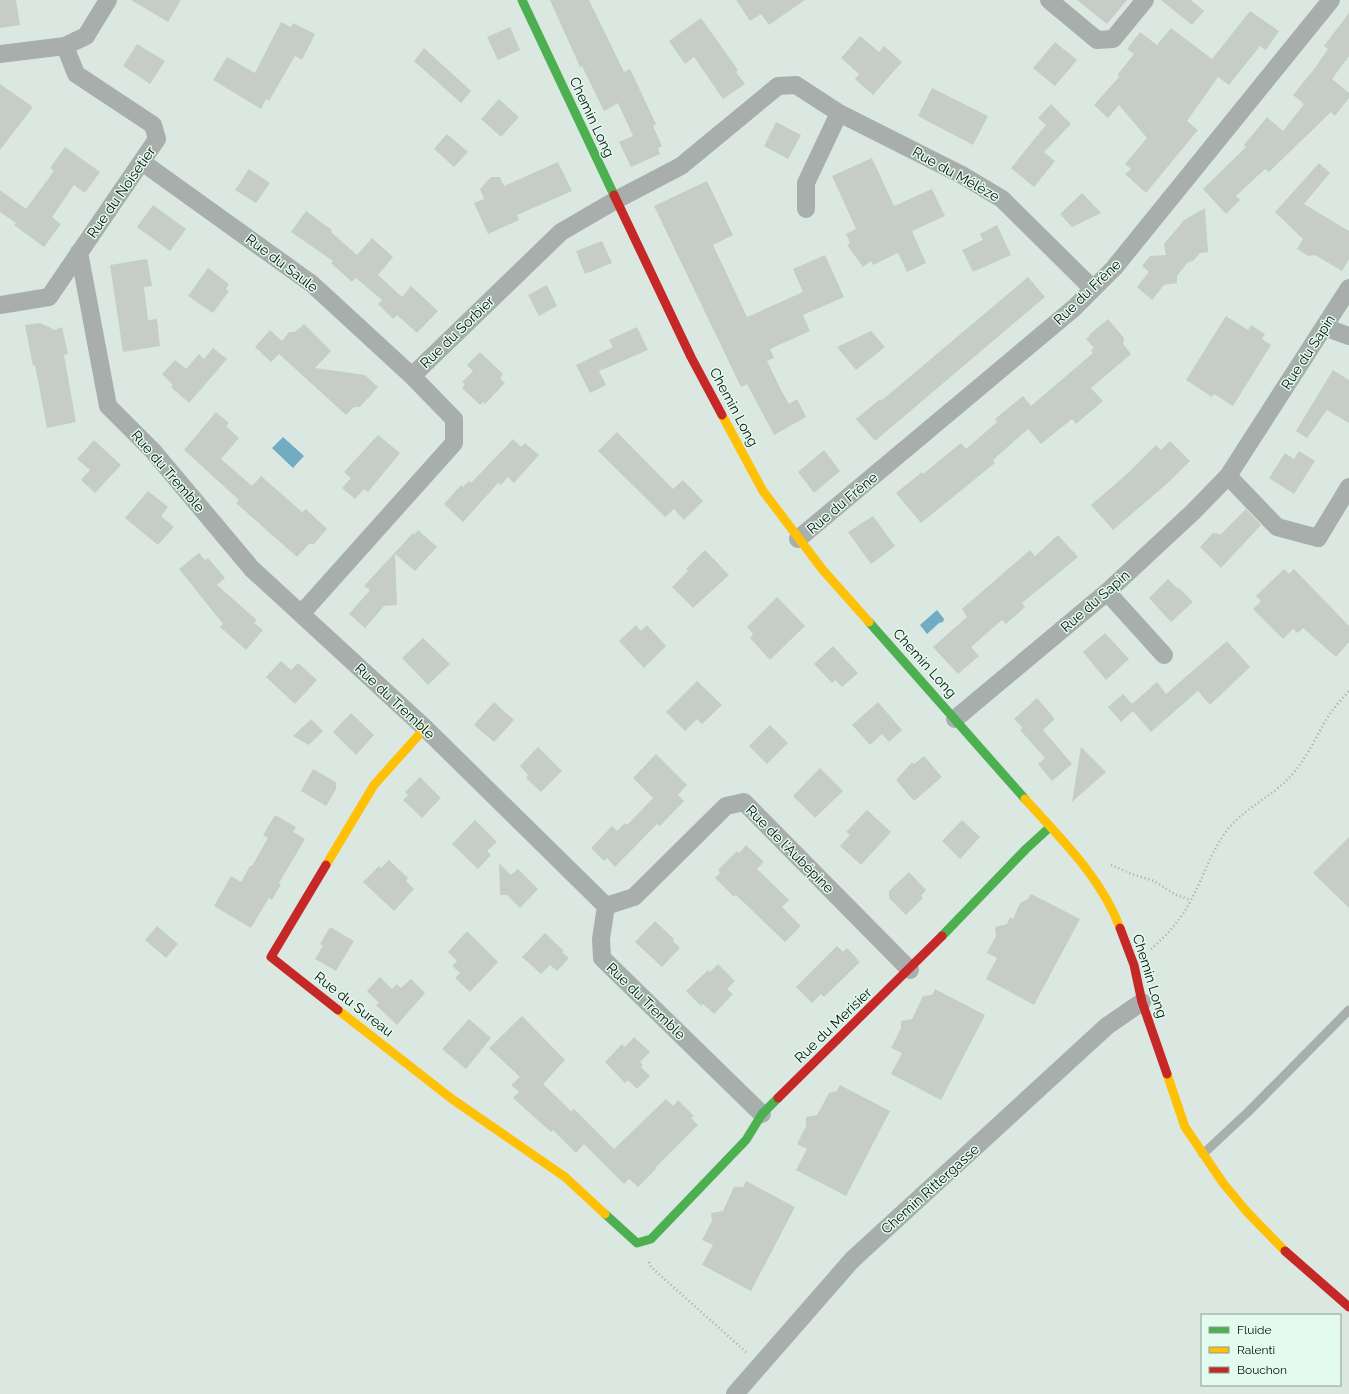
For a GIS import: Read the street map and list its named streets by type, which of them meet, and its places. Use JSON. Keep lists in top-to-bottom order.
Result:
{
  "streets": {
    "street": [
      "Chemin Long",
      "Rue du Mélèze",
      "Rue du Noisetier",
      "Rue du Saule",
      "Rue du Frêne",
      "Rue du Sorbier",
      "Rue du Sapin",
      "Rue du Tremble",
      "Rue de l'Aubépine",
      "Rue du Sureau",
      "Rue du Merisier",
      "Chemin Rittergasse"
    ]
  },
  "crossings": [
    ["Chemin Long", "Rue du Mélèze"],
    ["Chemin Long", "Rue du Frêne"],
    ["Chemin Long", "Rue du Sorbier"],
    ["Chemin Long", "Rue du Sapin"],
    ["Chemin Long", "Rue du Merisier"],
    ["Chemin Long", "Chemin Rittergasse"],
    ["Rue du Mélèze", "Rue du Frêne"],
    ["Rue du Mélèze", "Rue du Sorbier"],
    ["Rue du Noisetier", "Rue du Saule"],
    ["Rue du Noisetier", "Rue du Tremble"],
    ["Rue du Saule", "Rue du Sorbier"],
    ["Rue du Sorbier", "Rue du Tremble"],
    ["Rue du Tremble", "Rue de l'Aubépine"],
    ["Rue du Tremble", "Rue du Sureau"],
    ["Rue du Tremble", "Rue du Merisier"],
    ["Rue de l'Aubépine", "Rue du Merisier"],
    ["Rue du Sureau", "Rue du Merisier"]
  ],
  "legend": ["Fluide", "Ralenti", "Bouchon"]
}
